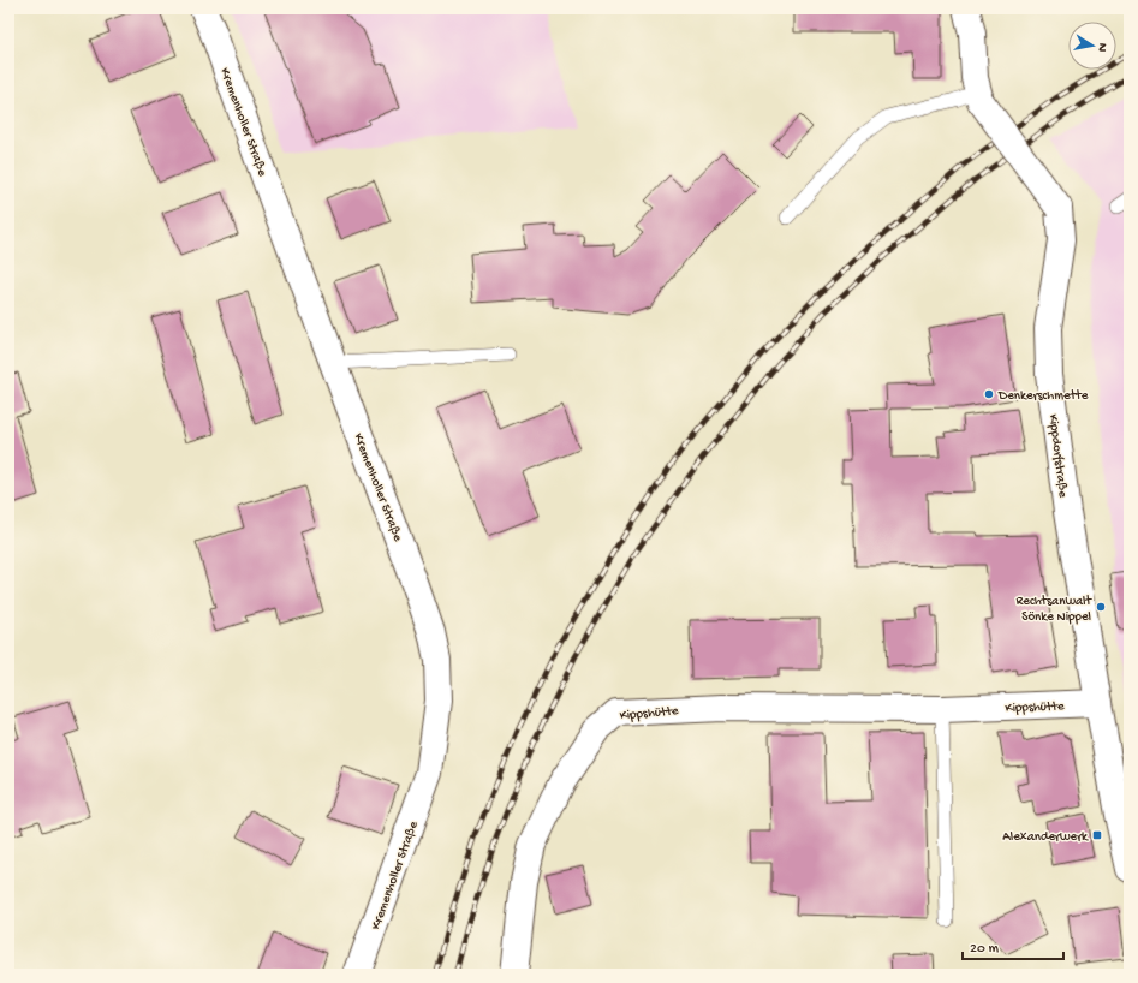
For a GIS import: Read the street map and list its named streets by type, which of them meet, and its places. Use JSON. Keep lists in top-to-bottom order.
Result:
{
  "streets": {
    "street": ["Kremenholler Straße", "Kippdorfstraße", "Kippshütte"]
  },
  "crossings": [
    ["Kippdorfstraße", "Kippshütte"]
  ],
  "places": {
    "other": ["Denkerschmette", "Rechtsanwalt Sönke Nippel"],
    "transit": ["Alexanderwerk"]
  },
  "scale_bar": "20 m",
  "north": "right"
}
